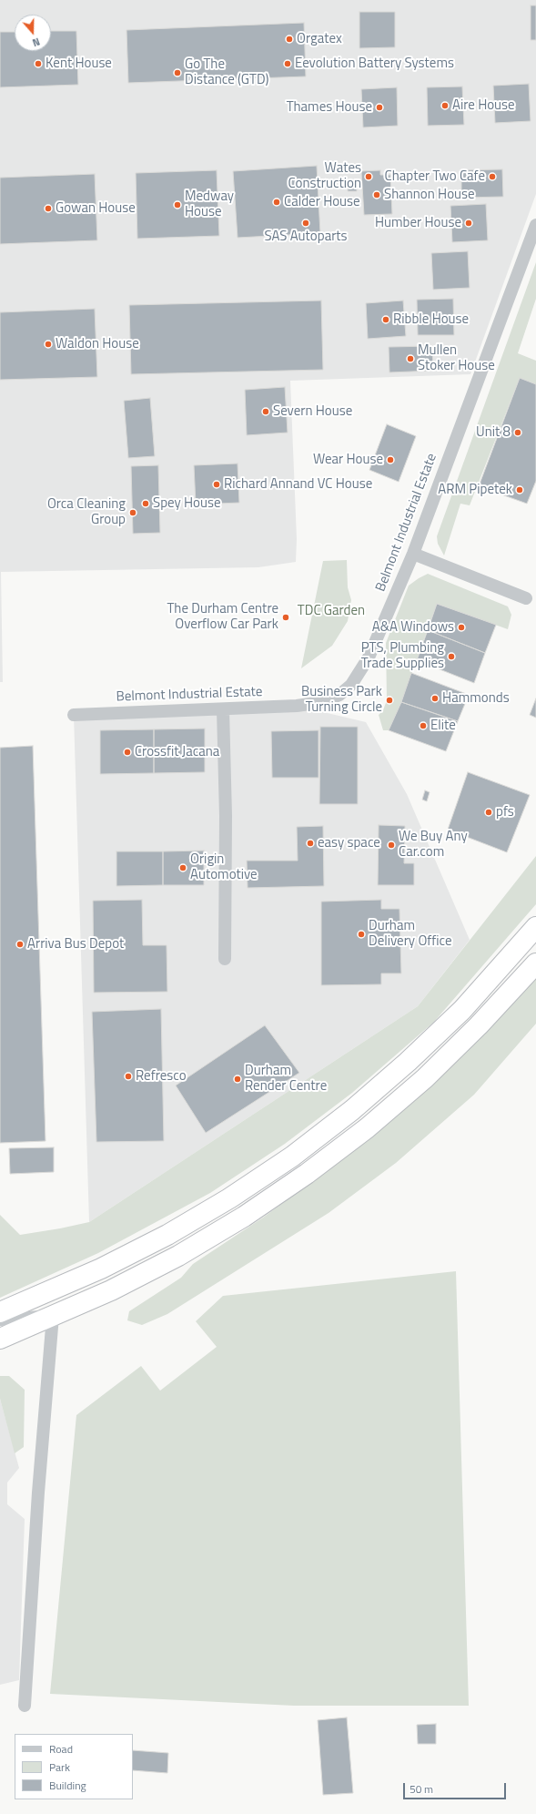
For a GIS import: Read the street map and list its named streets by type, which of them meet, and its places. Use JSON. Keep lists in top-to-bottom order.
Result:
{
  "streets": {
    "street": ["Belmont Industrial Estate"]
  },
  "parks": ["TDC Garden"],
  "places": [
    "Orgatex",
    "Kent House",
    "Eevolution Battery Systems",
    "Go The Distance (GTD)",
    "Aire House",
    "Thames House",
    "Wates Construction",
    "Chapter Two Cafe",
    "Shannon House",
    "Calder House",
    "Medway House",
    "Gowan House",
    "SAS Autoparts",
    "Humber House",
    "Ribble House",
    "Waldon House",
    "Mullen Stoker House",
    "Severn House",
    "Unit 8",
    "Wear House",
    "Richard Annand VC House",
    "ARM Pipetek",
    "Spey House",
    "Orca Cleaning Group",
    "The Durham Centre Overflow Car Park",
    "A&A Windows",
    "PTS, Plumbing Trade Supplies",
    "Hammonds",
    "Business Park Turning Circle",
    "Elite",
    "Crossfit Jacana",
    "pfs",
    "easy space",
    "We Buy Any Car.com",
    "Origin Automotive",
    "Durham Delivery Office",
    "Arriva Bus Depot",
    "Refresco",
    "Durham Render Centre"
  ],
  "legend": ["Road", "Park", "Building"],
  "scale_bar": "50 m",
  "north": "bottom"
}
